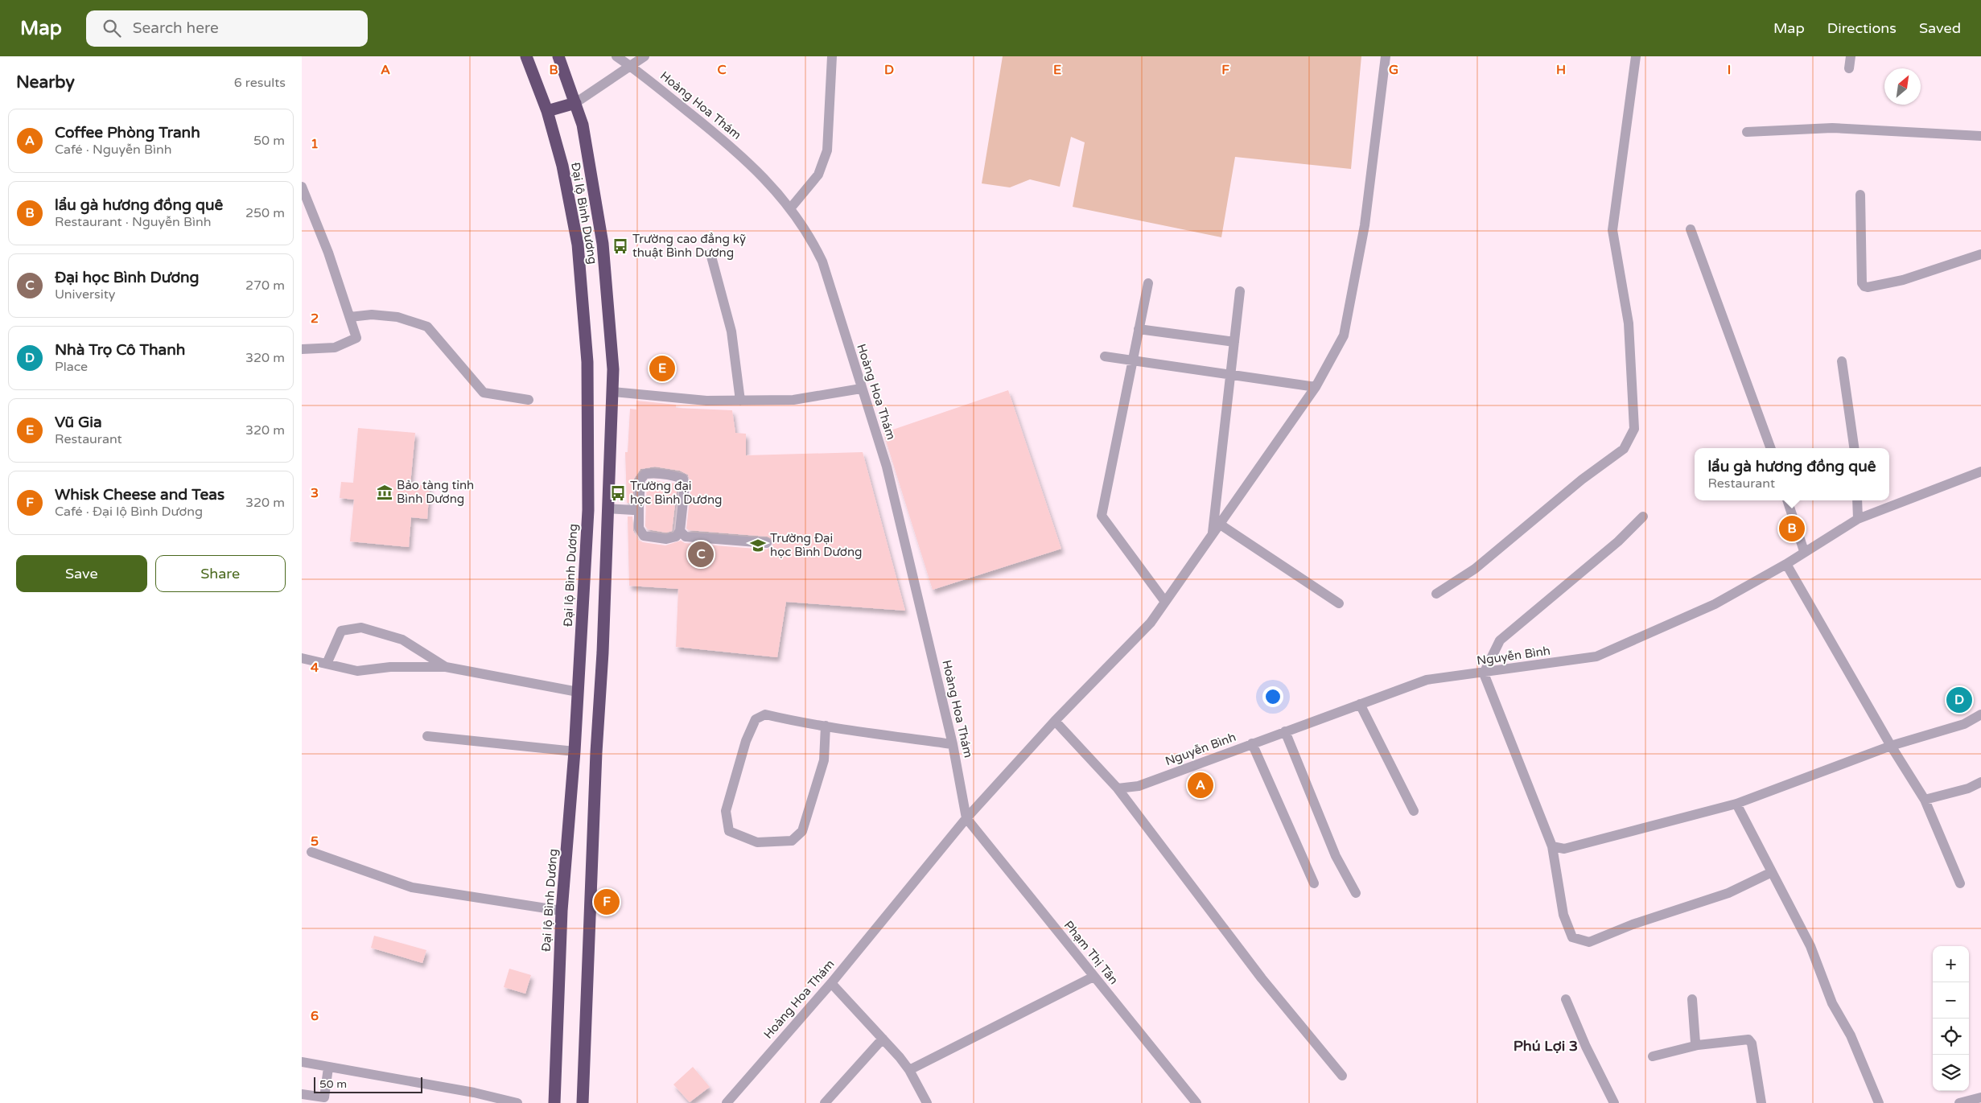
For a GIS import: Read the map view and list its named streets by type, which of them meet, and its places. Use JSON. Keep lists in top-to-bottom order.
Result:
{
  "streets": {
    "highway": ["Đại lộ Bình Dương"],
    "street": ["Hoàng Hoa Thám", "Nguyễn Bình", "Phạm Thị Tân"]
  },
  "crossings": [
    ["Hoàng Hoa Thám", "Phạm Thị Tân"]
  ],
  "districts": ["Phú Lợi 3"],
  "places": {
    "bus stop": ["Trường cao đẳng kỹ thuật Bình Dương", "Trường đại học Bình Dương"],
    "museum": ["Bảo tàng tỉnh Bình Dương"],
    "school or university": ["Trường Đại học Bình Dương"]
  },
  "scale_bar": "50 m",
  "north": "top right",
  "page": {
    "header": "Map",
    "search": "Search here",
    "nav": ["Map", "Directions", "Saved"],
    "heading": ["Nearby", "6 results"],
    "list": [
      {
        "mark": "A",
        "name": "Coffee Phòng Tranh",
        "note": "Café · Nguyễn Bình",
        "value": "50 m"
      },
      {
        "mark": "B",
        "name": "lẩu gà hương đồng quê",
        "note": "Restaurant · Nguyễn Bình",
        "value": "250 m"
      },
      {
        "mark": "C",
        "name": "Đại học Bình Dương",
        "note": "University",
        "value": "270 m"
      },
      {
        "mark": "D",
        "name": "Nhà Trọ Cô Thanh",
        "note": "Place",
        "value": "320 m"
      },
      {
        "mark": "E",
        "name": "Vũ Gia",
        "note": "Restaurant",
        "value": "320 m"
      },
      {
        "mark": "F",
        "name": "Whisk Cheese and Teas",
        "note": "Café · Đại lộ Bình Dương",
        "value": "320 m"
      }
    ],
    "pins": [
      "E",
      "B",
      "C",
      "D",
      "A",
      "F"
    ],
    "popup": ["lẩu gà hương đồng quê", "Restaurant"],
    "buttons": ["Save", "Share"],
    "map_buttons": ["+", "−"],
    "scale": "50 m"
  },
  "grid": {
    "columns": [
      "A",
      "B",
      "C",
      "D",
      "E",
      "F",
      "G",
      "H",
      "I"
    ],
    "rows": [
      "1",
      "2",
      "3",
      "4",
      "5",
      "6"
    ]
  }
}
